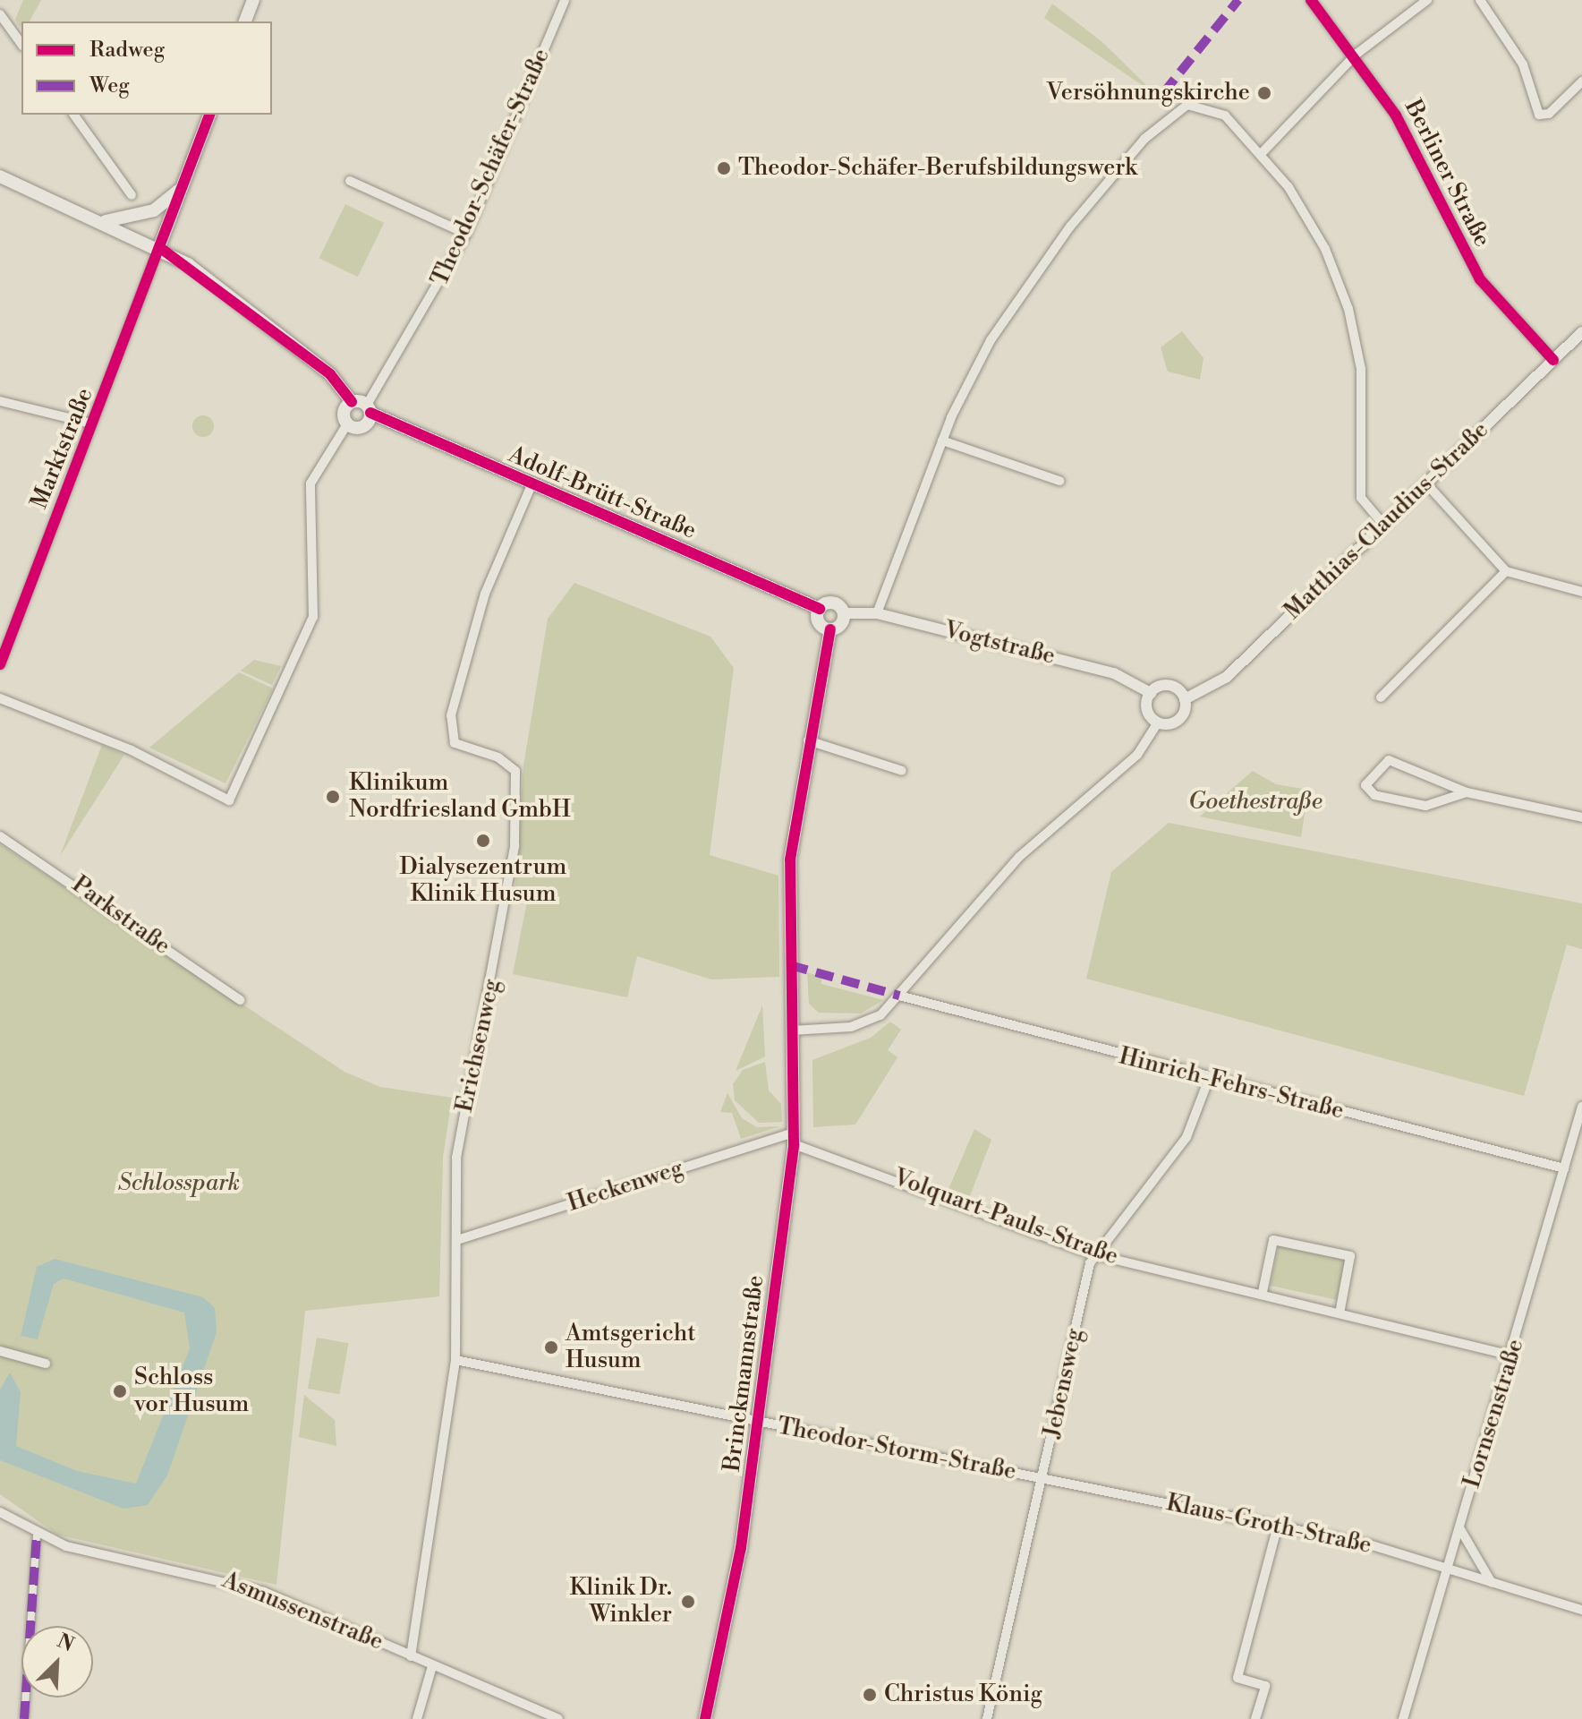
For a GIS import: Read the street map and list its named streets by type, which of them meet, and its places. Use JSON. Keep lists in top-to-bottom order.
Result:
{
  "streets": {
    "main road": ["Adolf-Brütt-Straße", "Brinckmannstraße"],
    "street": [
      "Theodor-Schäfer-Straße",
      "Berliner Straße",
      "Marktstraße",
      "Matthias-Claudius-Straße",
      "Vogtstraße",
      "Parkstraße",
      "Erichsenweg",
      "Hinrich-Fehrs-Straße",
      "Heckenweg",
      "Volquart-Pauls-Straße",
      "Jebensweg",
      "Lornsenstraße",
      "Theodor-Storm-Straße",
      "Klaus-Groth-Straße",
      "Asmussenstraße"
    ]
  },
  "crossings": [
    ["Theodor-Schäfer-Straße", "Adolf-Brütt-Straße"],
    ["Berliner Straße", "Matthias-Claudius-Straße"],
    ["Adolf-Brütt-Straße", "Vogtstraße"],
    ["Adolf-Brütt-Straße", "Erichsenweg"],
    ["Matthias-Claudius-Straße", "Vogtstraße"],
    ["Matthias-Claudius-Straße", "Hinrich-Fehrs-Straße"],
    ["Matthias-Claudius-Straße", "Brinckmannstraße"],
    ["Erichsenweg", "Heckenweg"],
    ["Erichsenweg", "Theodor-Storm-Straße"],
    ["Erichsenweg", "Asmussenstraße"],
    ["Hinrich-Fehrs-Straße", "Jebensweg"],
    ["Hinrich-Fehrs-Straße", "Lornsenstraße"],
    ["Heckenweg", "Volquart-Pauls-Straße"],
    ["Heckenweg", "Brinckmannstraße"],
    ["Volquart-Pauls-Straße", "Brinckmannstraße"],
    ["Volquart-Pauls-Straße", "Jebensweg"],
    ["Volquart-Pauls-Straße", "Lornsenstraße"],
    ["Brinckmannstraße", "Theodor-Storm-Straße"],
    ["Jebensweg", "Theodor-Storm-Straße"],
    ["Jebensweg", "Klaus-Groth-Straße"],
    ["Lornsenstraße", "Klaus-Groth-Straße"],
    ["Theodor-Storm-Straße", "Klaus-Groth-Straße"]
  ],
  "parks": ["Goethestraße", "Schlosspark"],
  "places": [
    "Versöhnungskirche",
    "Theodor-Schäfer-Berufsbildungswerk",
    "Klinikum Nordfriesland GmbH",
    "Dialysezentrum Klinik Husum",
    "Amtsgericht Husum",
    "Schloss vor Husum",
    "Klinik Dr. Winkler",
    "Christus König"
  ],
  "legend": ["Radweg", "Weg"],
  "north": "top right"
}
